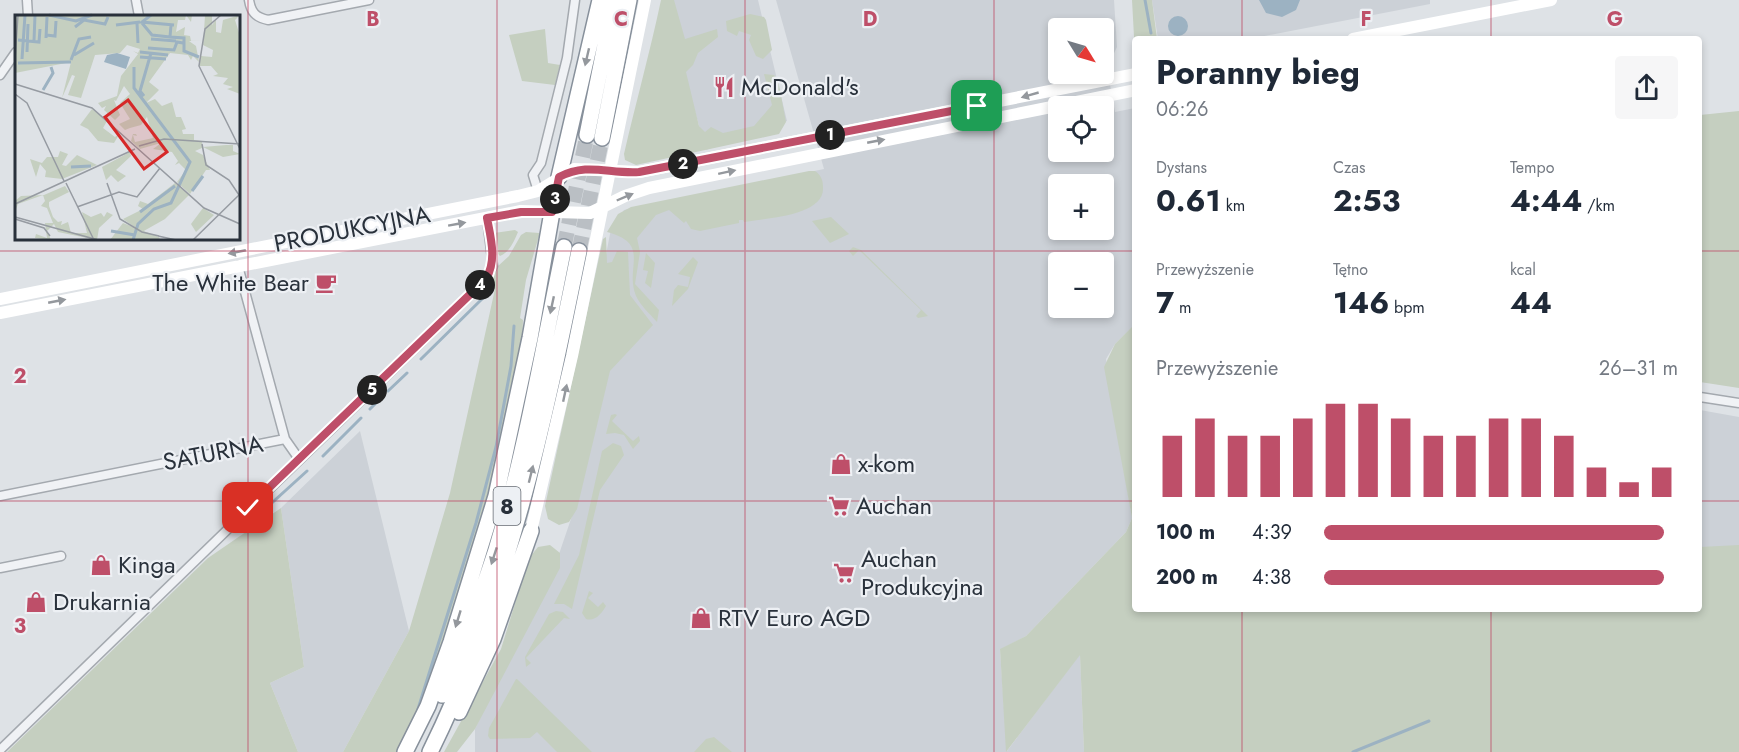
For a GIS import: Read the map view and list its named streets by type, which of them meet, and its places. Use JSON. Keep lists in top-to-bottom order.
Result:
{
  "streets": {
    "highway": ["8"],
    "main road": ["PRODUKCYJNA"],
    "street": ["SATURNA"]
  },
  "crossings": [
    ["PRODUKCYJNA", "SATURNA"]
  ],
  "places": {
    "restaurant": ["McDonald's"],
    "cafe": ["The White Bear"],
    "shop": [
      "x-kom",
      "Kinga",
      "Drukarnia",
      "RTV Euro AGD"
    ],
    "supermarket": ["Auchan", "Auchan Produkcyjna"]
  },
  "north": "bottom right",
  "page": {
    "map_buttons": ["+", "−"],
    "heading": ["Poranny bieg", "06:26"],
    "pins": [
      "1",
      "2",
      "3",
      "4",
      "5"
    ],
    "stats": [
      ["Dystans", "0.61 km"],
      ["Czas", "2:53"],
      ["Tempo", "4:44 /km"],
      ["Przewyższenie", "7 m"],
      ["Tętno", "146 bpm"],
      ["kcal", "44"]
    ],
    "chart": ["Przewyższenie", "26–31 m"],
    "list": [
      {
        "name": "100 m",
        "note": "4:39"
      },
      {
        "name": "200 m",
        "note": "4:38"
      }
    ]
  },
  "grid": {
    "columns": [
      "B",
      "C",
      "D",
      "F",
      "G"
    ],
    "rows": ["2", "3"]
  }
}
